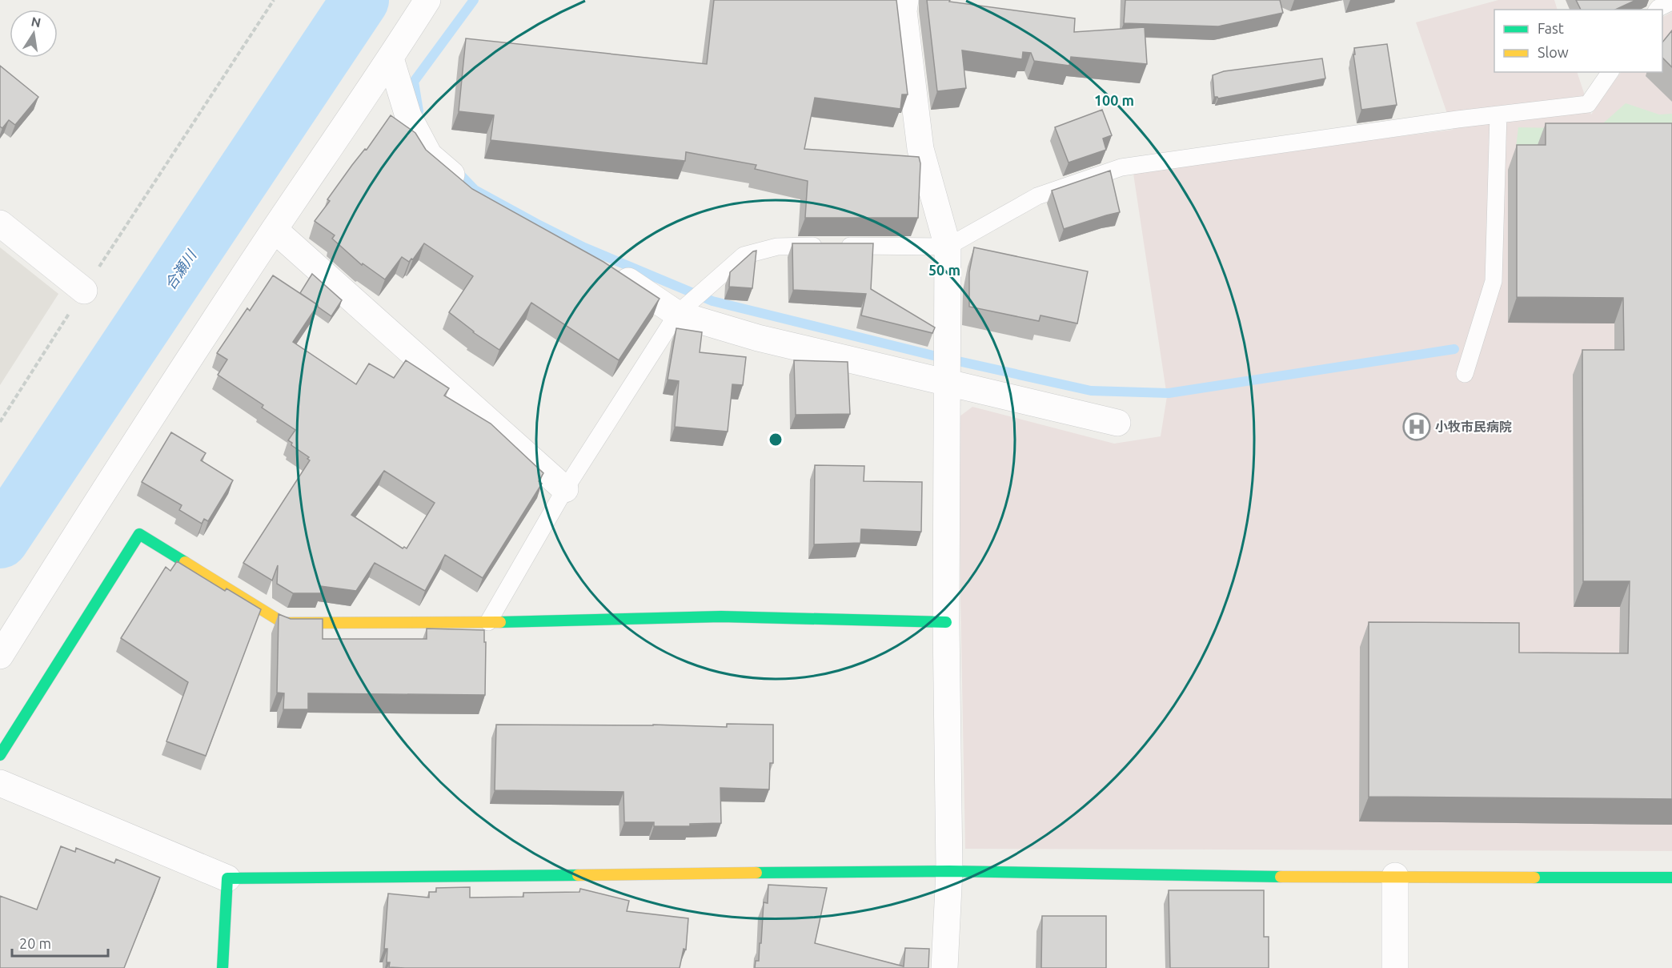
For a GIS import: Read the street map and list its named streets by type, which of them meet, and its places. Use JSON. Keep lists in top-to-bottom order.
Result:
{
  "water": ["合瀬川"],
  "places": {
    "hospital": ["小牧市民病院"]
  },
  "legend": ["Fast", "Slow"],
  "scale_bar": "20 m",
  "north": "top",
  "rings": ["100 m", "50 m"]
}
